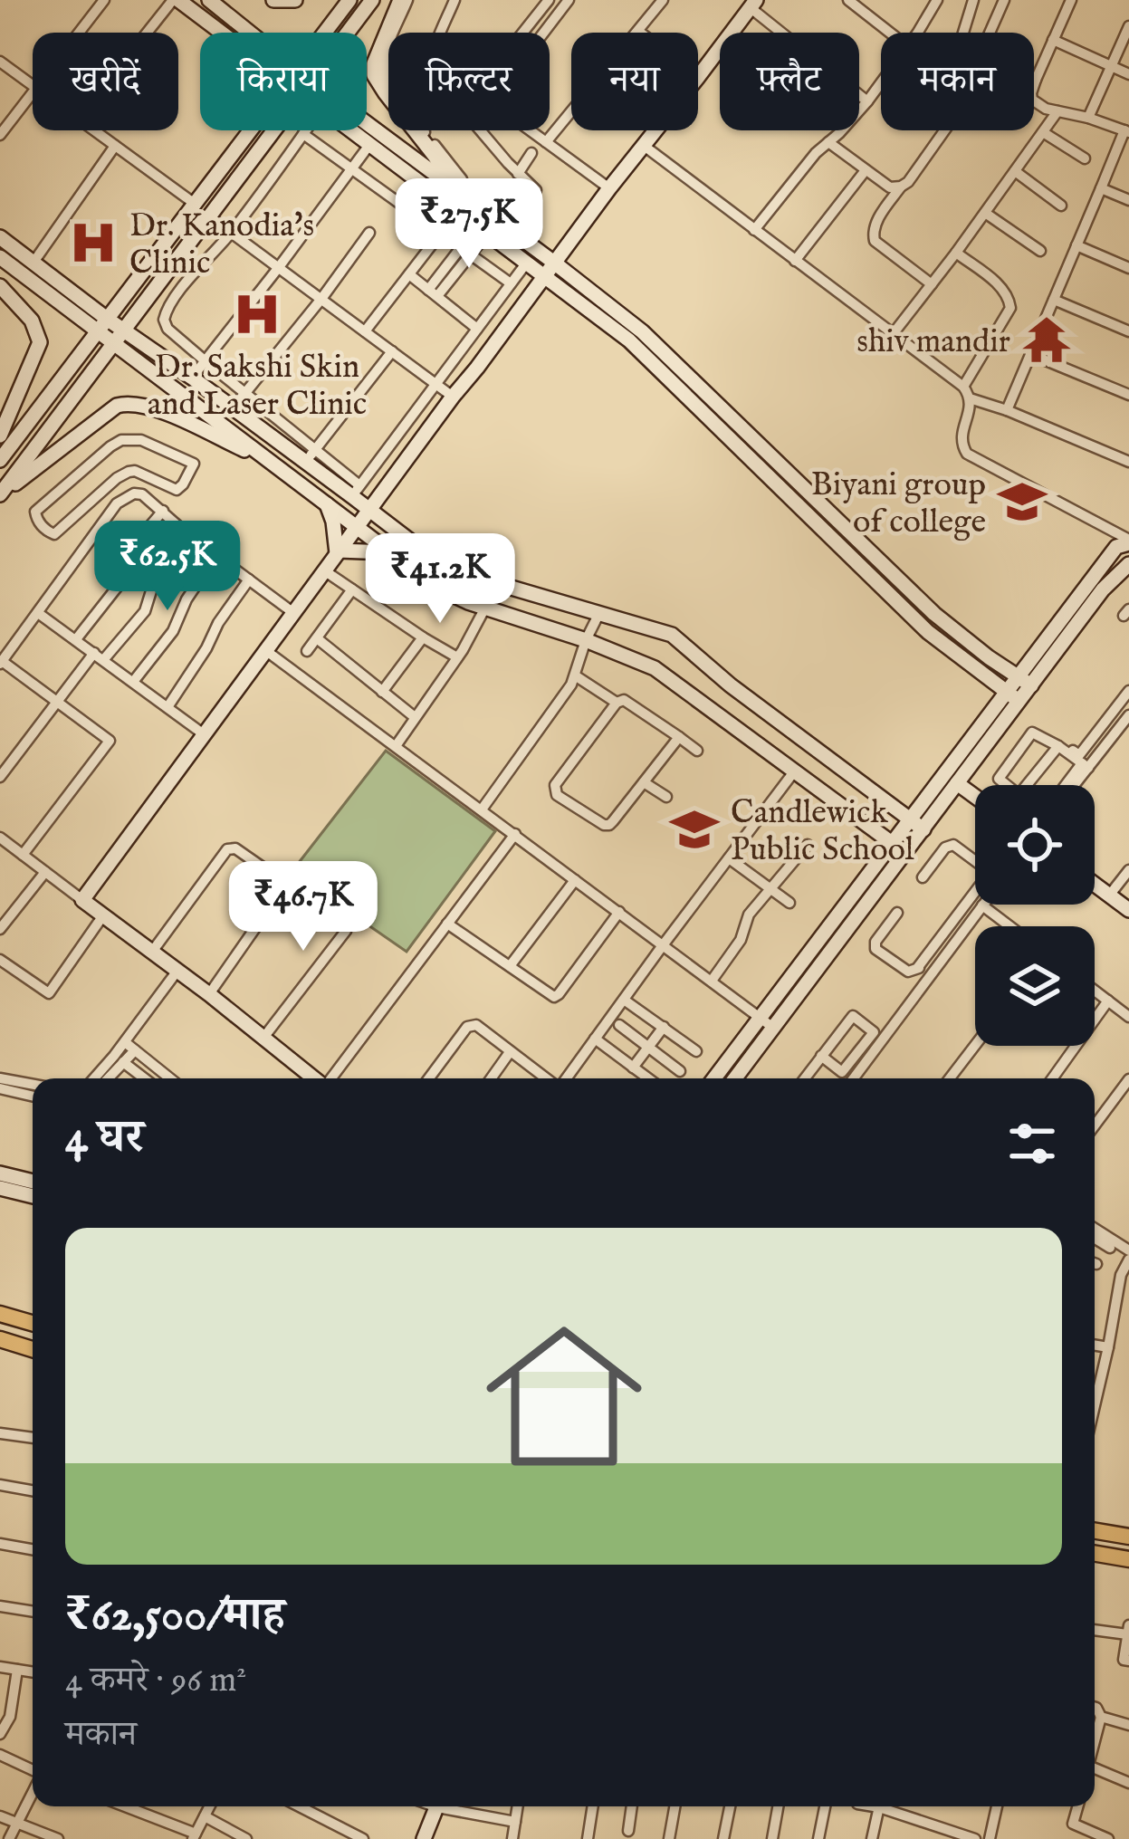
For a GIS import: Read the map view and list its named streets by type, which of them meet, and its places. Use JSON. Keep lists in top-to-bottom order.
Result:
{
  "places": {
    "hospital": ["Dr. Kanodia's Clinic", "Dr. Sakshi Skin and Laser Clinic"],
    "temple": ["shiv mandir"],
    "school or university": ["Biyani group of college", "Candlewick Public School"]
  },
  "page": {
    "chip": [
      "खरीदें",
      "किराया",
      "फ़िल्टर",
      "नया",
      "फ़्लैट",
      "मकान"
    ],
    "price": [
      "₹27.5K",
      "₹62.5K",
      "₹41.2K",
      "₹46.7K"
    ],
    "heading": "4 घर",
    "list": [
      {
        "name": "₹62,500/माह",
        "note": "4 कमरे · 96 m² · मकान"
      }
    ]
  }
}
